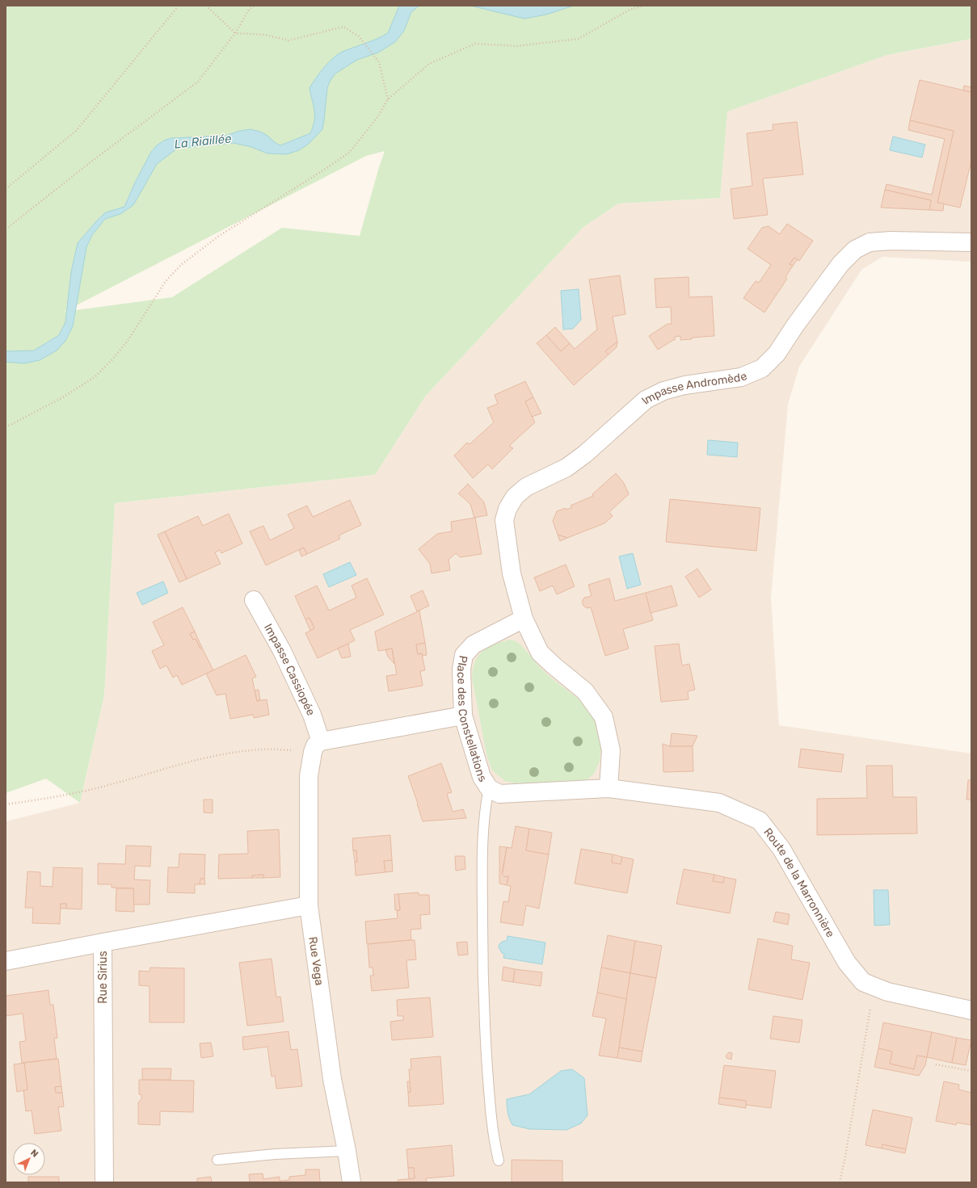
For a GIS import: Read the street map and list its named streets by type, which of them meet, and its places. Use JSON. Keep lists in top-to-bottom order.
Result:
{
  "streets": {
    "street": [
      "Impasse Andromède",
      "Impasse Cassiopée",
      "Place des Constellations",
      "Route de la Marronnière",
      "Rue Vega",
      "Rue Sirius"
    ]
  },
  "crossings": [
    ["Impasse Andromède", "Place des Constellations"],
    ["Impasse Andromède", "Route de la Marronnière"],
    ["Impasse Cassiopée", "Rue Vega"],
    ["Place des Constellations", "Route de la Marronnière"],
    ["Rue Vega", "Rue Sirius"]
  ],
  "water": ["La Riaillée"],
  "north": "top right"
}
